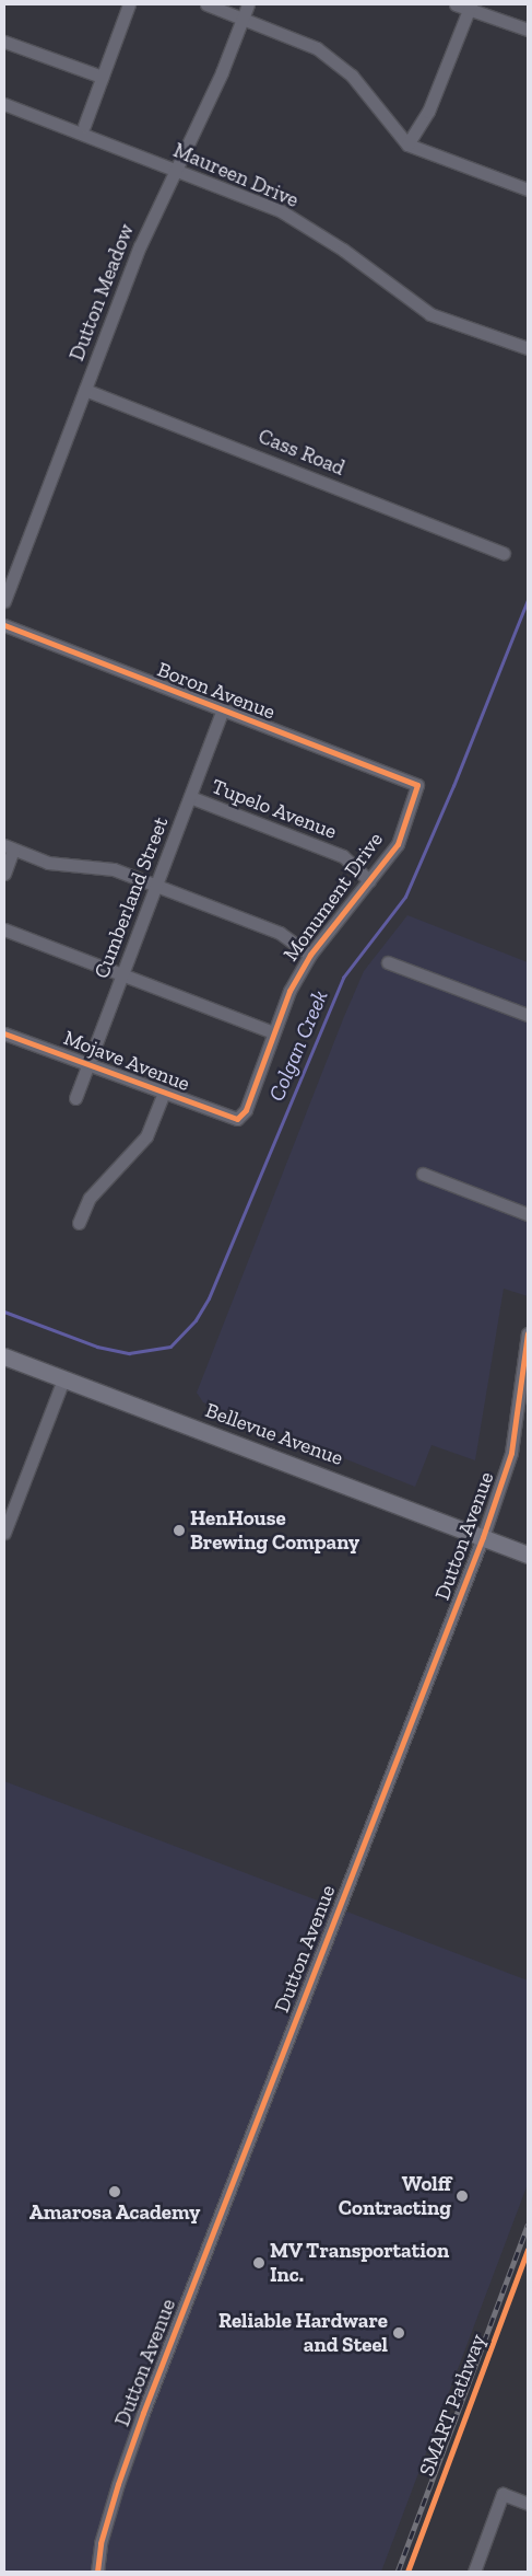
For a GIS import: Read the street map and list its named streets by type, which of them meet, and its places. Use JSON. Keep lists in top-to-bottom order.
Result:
{
  "streets": {
    "street": [
      "Maureen Drive",
      "Dutton Meadow",
      "Cass Road",
      "Boron Avenue",
      "Tupelo Avenue",
      "Monument Drive",
      "Cumberland Street",
      "Mojave Avenue",
      "Bellevue Avenue",
      "Dutton Avenue"
    ],
    "cycle path": ["SMART Pathway"]
  },
  "crossings": [
    ["Maureen Drive", "Dutton Meadow"],
    ["Dutton Meadow", "Cass Road"],
    ["Boron Avenue", "Monument Drive"],
    ["Boron Avenue", "Cumberland Street"],
    ["Tupelo Avenue", "Monument Drive"],
    ["Tupelo Avenue", "Cumberland Street"],
    ["Monument Drive", "Mojave Avenue"],
    ["Cumberland Street", "Mojave Avenue"],
    ["Bellevue Avenue", "Dutton Avenue"]
  ],
  "water": ["Colgan Creek"],
  "places": [
    "HenHouse Brewing Company",
    "Amarosa Academy",
    "Wolff Contracting",
    "MV Transportation Inc.",
    "Reliable Hardware and Steel"
  ]
}
